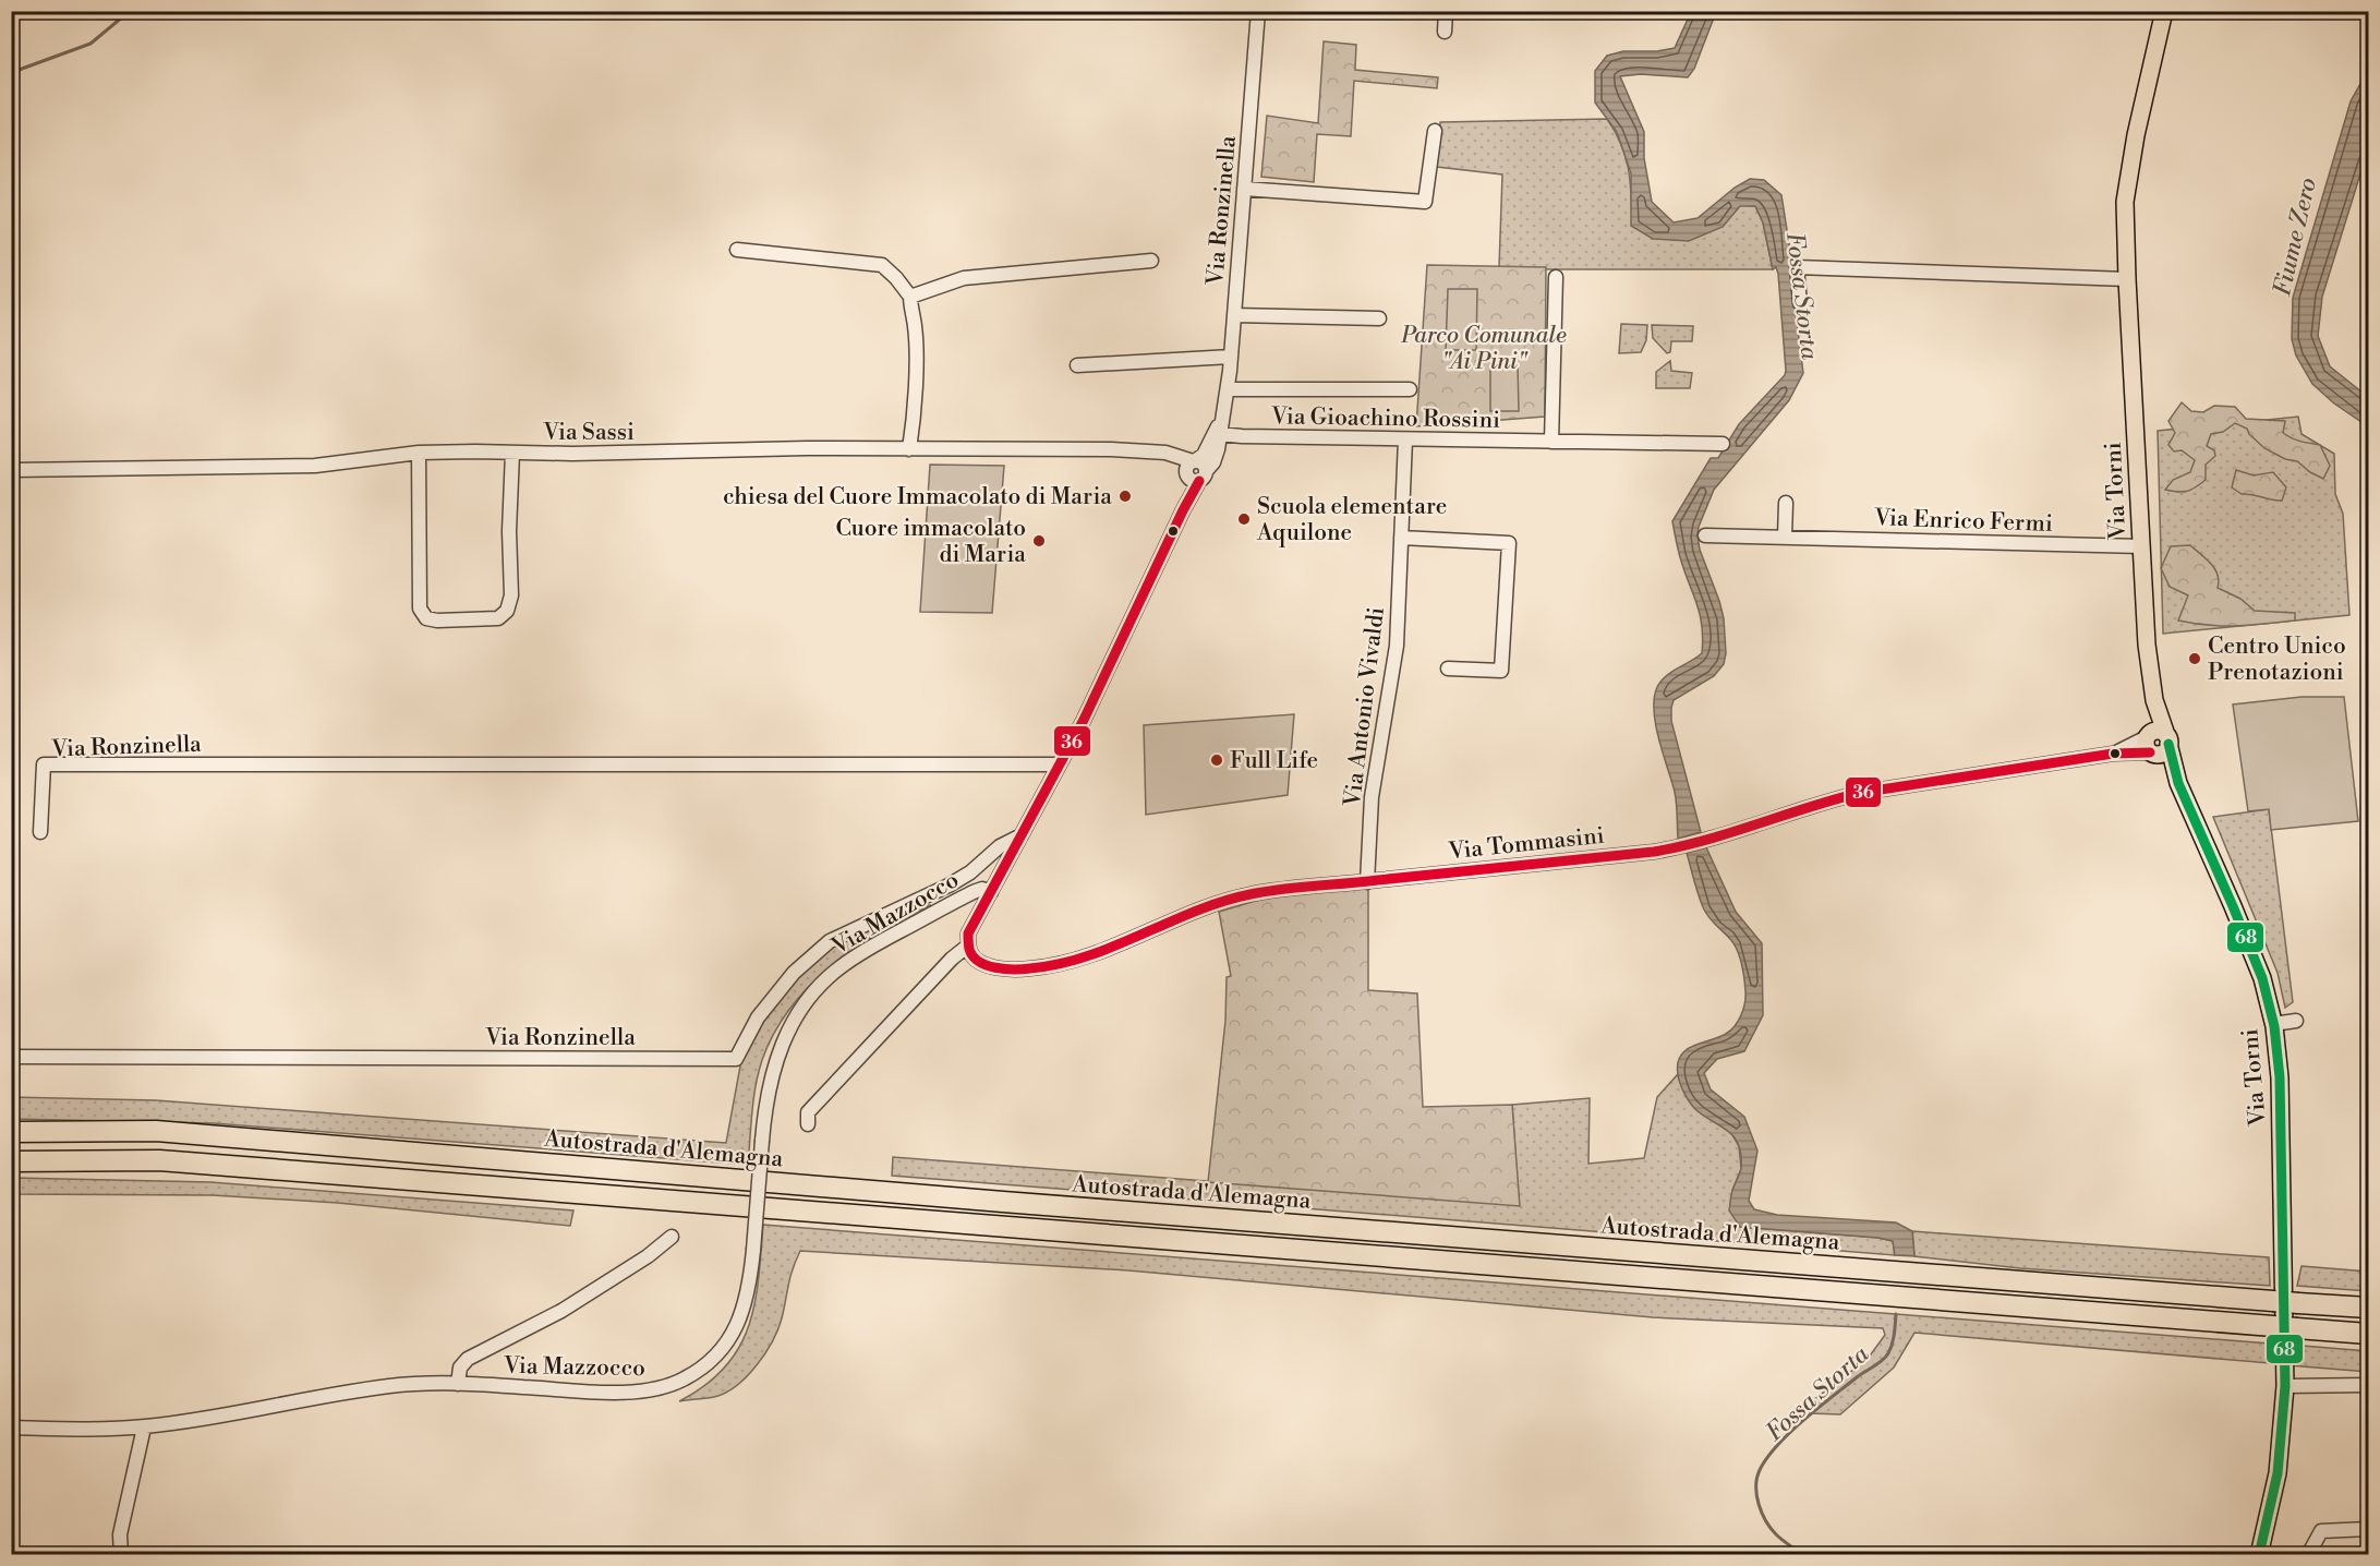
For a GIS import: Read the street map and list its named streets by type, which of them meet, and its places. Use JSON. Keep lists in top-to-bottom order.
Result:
{
  "streets": {
    "highway": ["Autostrada d'Alemagna"],
    "main road": ["Via Torni"],
    "street": [
      "Via Ronzinella",
      "Via Gioachino Rossini",
      "Via Sassi",
      "Via Enrico Fermi",
      "Via Antonio Vivaldi",
      "Via Tommasini",
      "Via Mazzocco"
    ]
  },
  "crossings": [
    ["Via Ronzinella", "Via Gioachino Rossini"],
    ["Via Ronzinella", "Via Sassi"],
    ["Via Ronzinella", "Via Tommasini"],
    ["Via Ronzinella", "Via Mazzocco"],
    ["Via Gioachino Rossini", "Via Antonio Vivaldi"],
    ["Via Torni", "Via Enrico Fermi"],
    ["Via Torni", "Via Tommasini"],
    ["Via Antonio Vivaldi", "Via Tommasini"]
  ],
  "water": ["Fiume Zero", "Fossa Storta"],
  "parks": ["Parco Comunale \"Ai Pini\""],
  "places": [
    "chiesa del Cuore Immacolato di Maria",
    "Scuola elementare Aquilone",
    "Cuore immacolato di Maria",
    "Centro Unico Prenotazioni",
    "Full Life"
  ],
  "lines": ["transit line 36", "transit line 68"]
}
